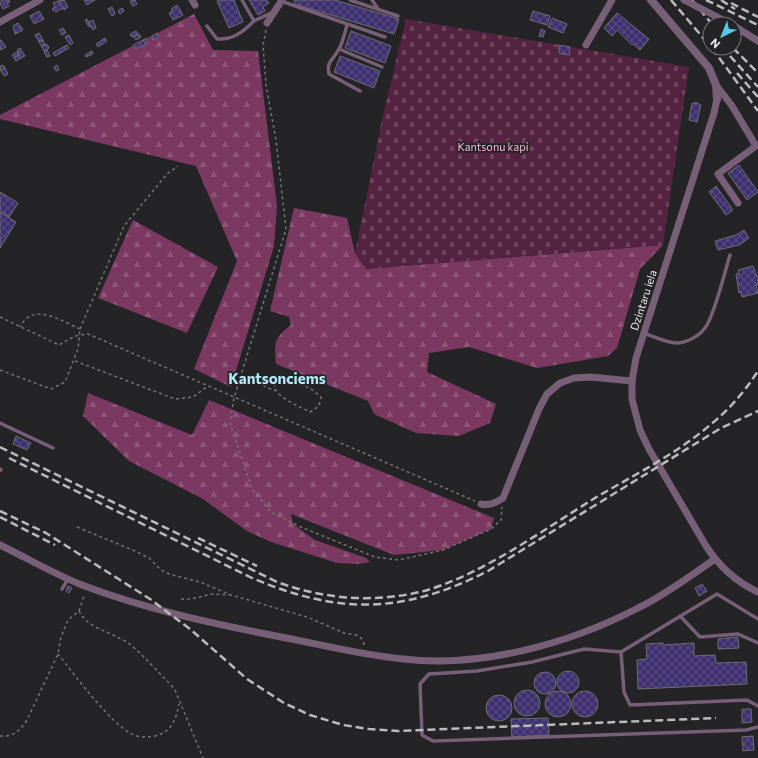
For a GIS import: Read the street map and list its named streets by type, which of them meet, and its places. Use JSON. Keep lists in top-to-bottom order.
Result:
{
  "streets": {
    "street": ["Dzintaru iela"]
  },
  "districts": ["Kantsonciems"],
  "parks": ["Kantsonu kapi"],
  "north": "bottom left"
}
